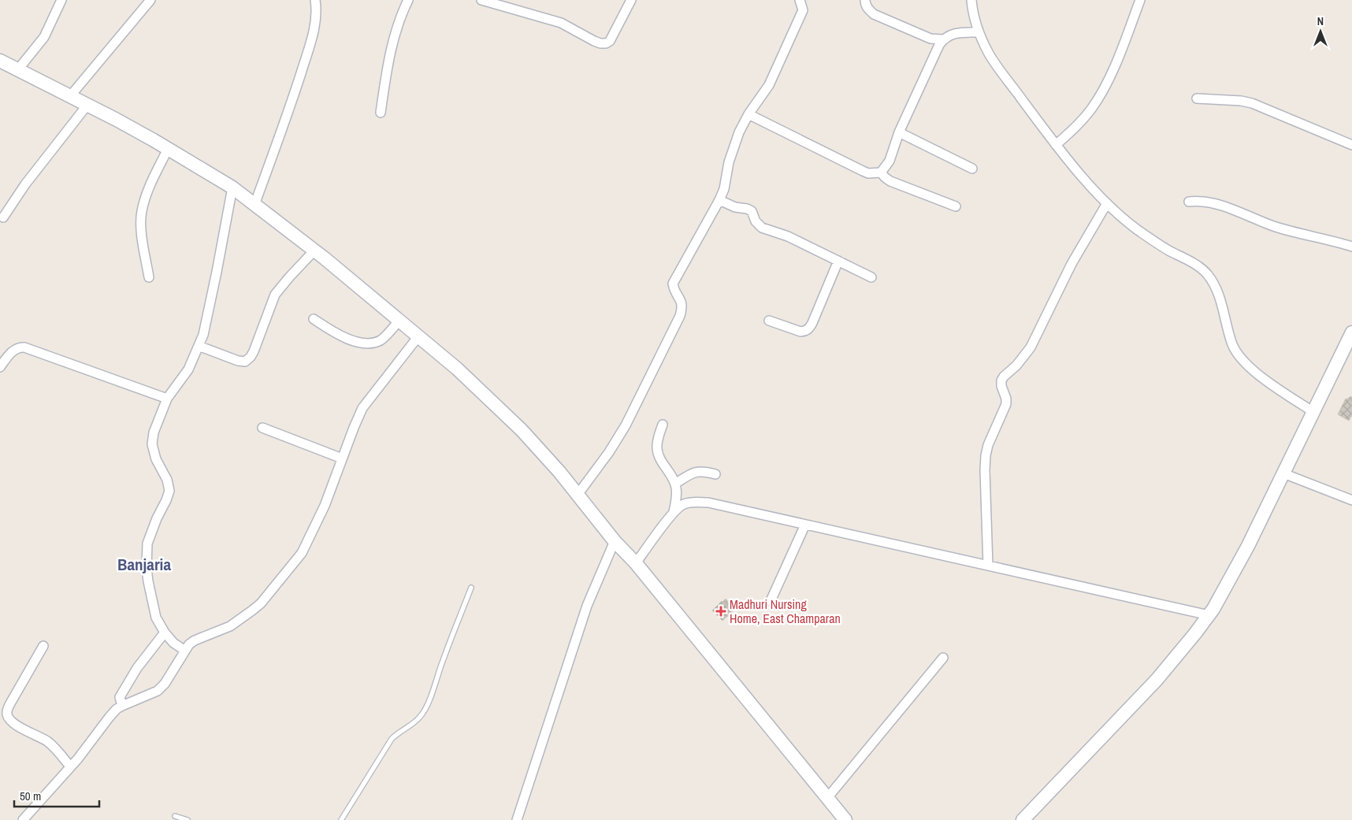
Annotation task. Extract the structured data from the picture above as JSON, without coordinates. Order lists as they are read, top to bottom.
{
  "districts": ["Banjaria"],
  "places": {
    "health": ["Madhuri Nursing Home, East Champaran"]
  },
  "scale_bar": "50 m",
  "north": "top"
}
